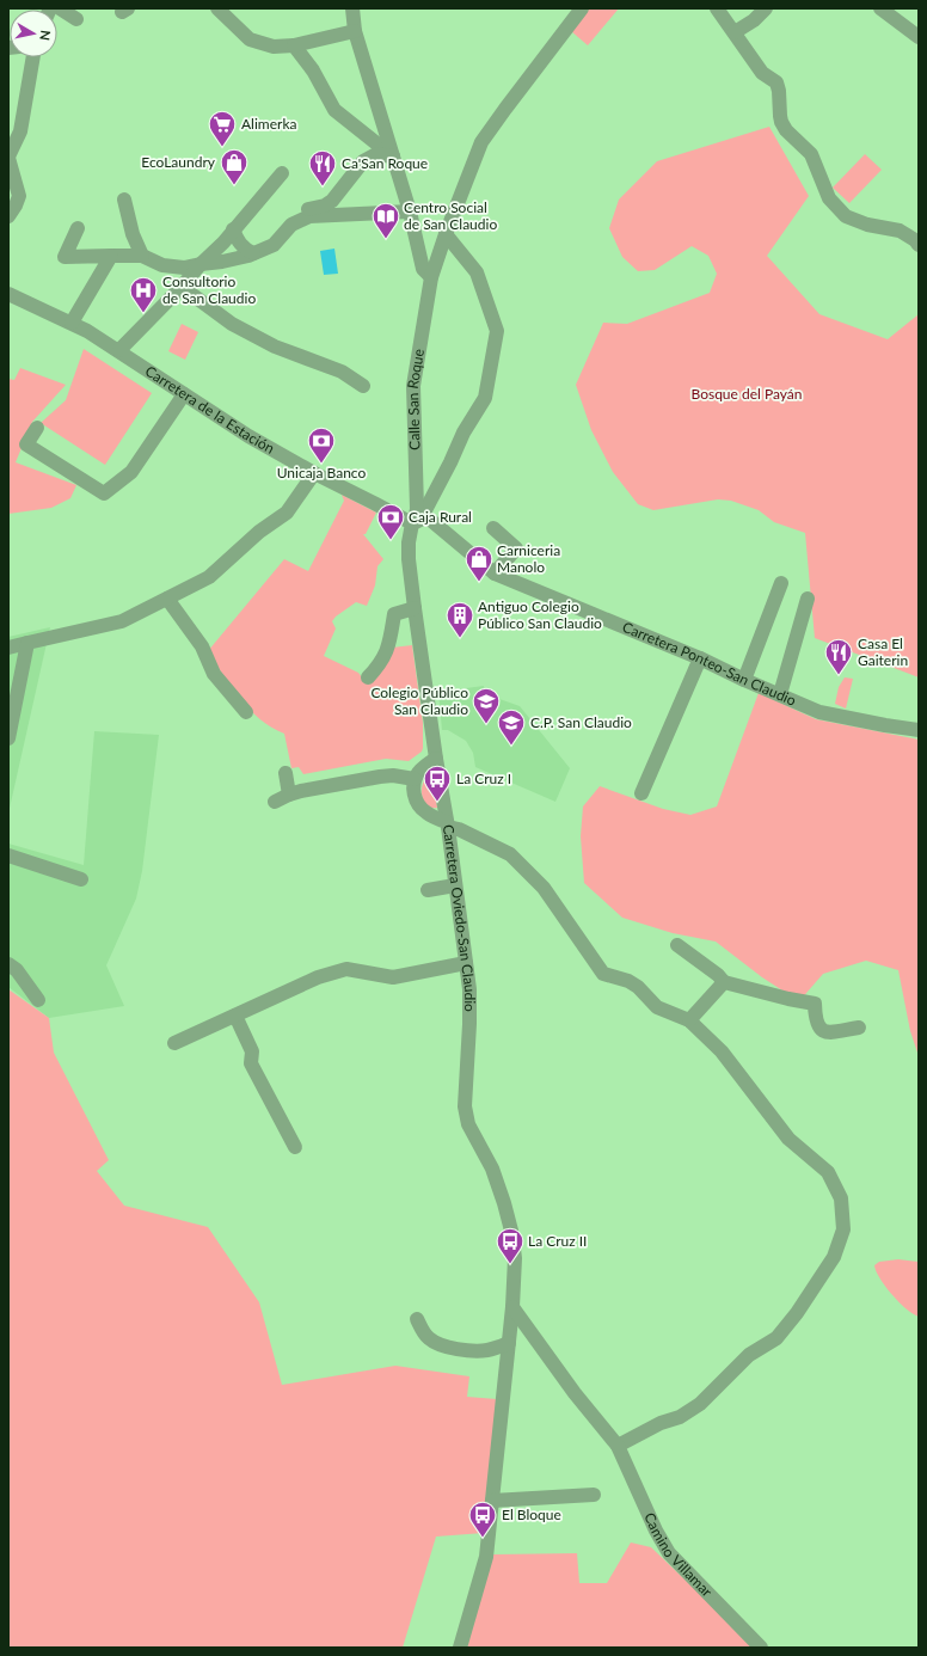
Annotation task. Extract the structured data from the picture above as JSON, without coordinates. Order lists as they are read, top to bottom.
{
  "streets": {
    "street": [
      "Calle San Roque",
      "Carretera de la Estación",
      "Carretera Ponteo-San Claudio",
      "Carretera Oviedo-San Claudio",
      "Camino Villamar"
    ]
  },
  "crossings": [
    ["Calle San Roque", "Carretera de la Estación"],
    ["Calle San Roque", "Carretera Ponteo-San Claudio"],
    ["Calle San Roque", "Carretera Oviedo-San Claudio"],
    ["Carretera de la Estación", "Carretera Ponteo-San Claudio"],
    ["Carretera de la Estación", "Carretera Oviedo-San Claudio"],
    ["Carretera Ponteo-San Claudio", "Carretera Oviedo-San Claudio"],
    ["Carretera Oviedo-San Claudio", "Camino Villamar"]
  ],
  "parks": ["Bosque del Payán"],
  "places": {
    "supermarket": ["Alimerka"],
    "shop": ["EcoLaundry", "Carniceria Manolo"],
    "restaurant": ["Ca'San Roque", "Casa El Gaiterin"],
    "library": ["Centro Social de San Claudio"],
    "hospital": ["Consultorio de San Claudio"],
    "bank": ["Unicaja Banco", "Caja Rural"],
    "building": ["Antiguo Colegio Público San Claudio"],
    "school or university": ["Colegio Público San Claudio", "C.P. San Claudio"],
    "bus stop": ["La Cruz I", "La Cruz II", "El Bloque"]
  },
  "north": "right"
}
